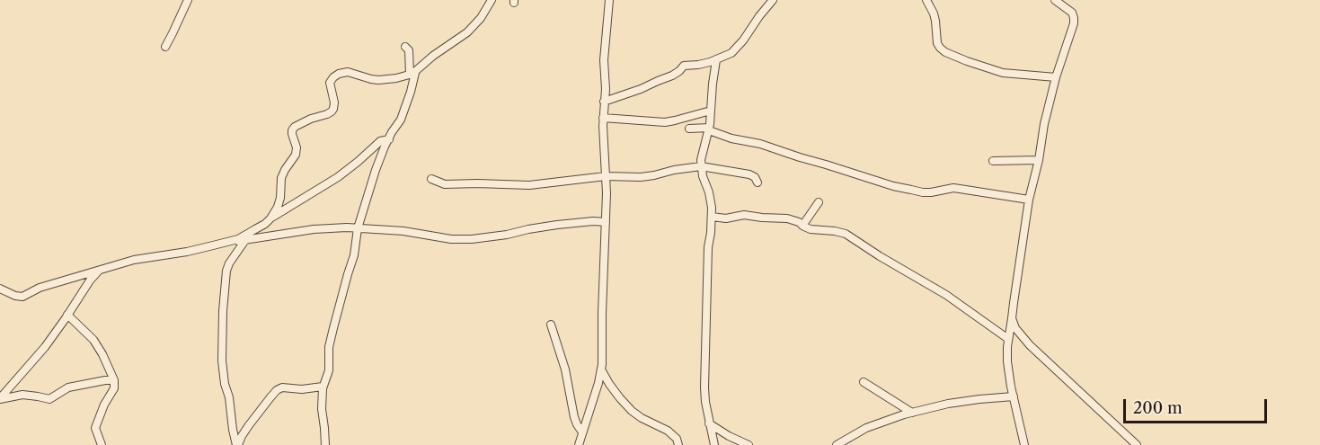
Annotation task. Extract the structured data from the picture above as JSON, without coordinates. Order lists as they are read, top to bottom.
{
  "scale_bar": "200 m"
}
